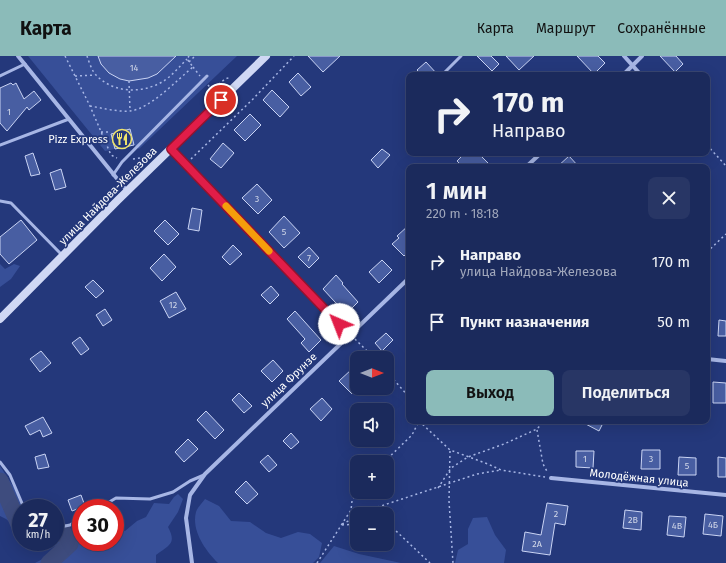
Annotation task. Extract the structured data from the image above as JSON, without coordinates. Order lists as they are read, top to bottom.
{
  "streets": {
    "main road": ["улица Найдова-Железова"],
    "street": ["улица Фрунзе", "Молодёжная улица"]
  },
  "places": {
    "restaurant": ["Pizz Express"]
  },
  "house_numbers": [
    "14",
    "1",
    "3",
    "5",
    "7",
    "12",
    "1",
    "3",
    "5",
    "2",
    "2В",
    "4Б",
    "4В",
    "2А"
  ],
  "north": "right",
  "page": {
    "header": "Карта",
    "nav": ["Карта", "Маршрут", "Сохранённые"],
    "turn": ["170 m", "Направо"],
    "heading": ["1 мин", "220 m · 18:18"],
    "list": [
      {
        "name": "Направо",
        "note": "улица Найдова-Железова",
        "value": "170 m"
      },
      {
        "name": "Пункт назначения",
        "value": "50 m"
      }
    ],
    "map_buttons": ["+", "−"],
    "buttons": ["Выход", "Поделиться"],
    "speed": "27 km/h",
    "limit": "30"
  }
}
